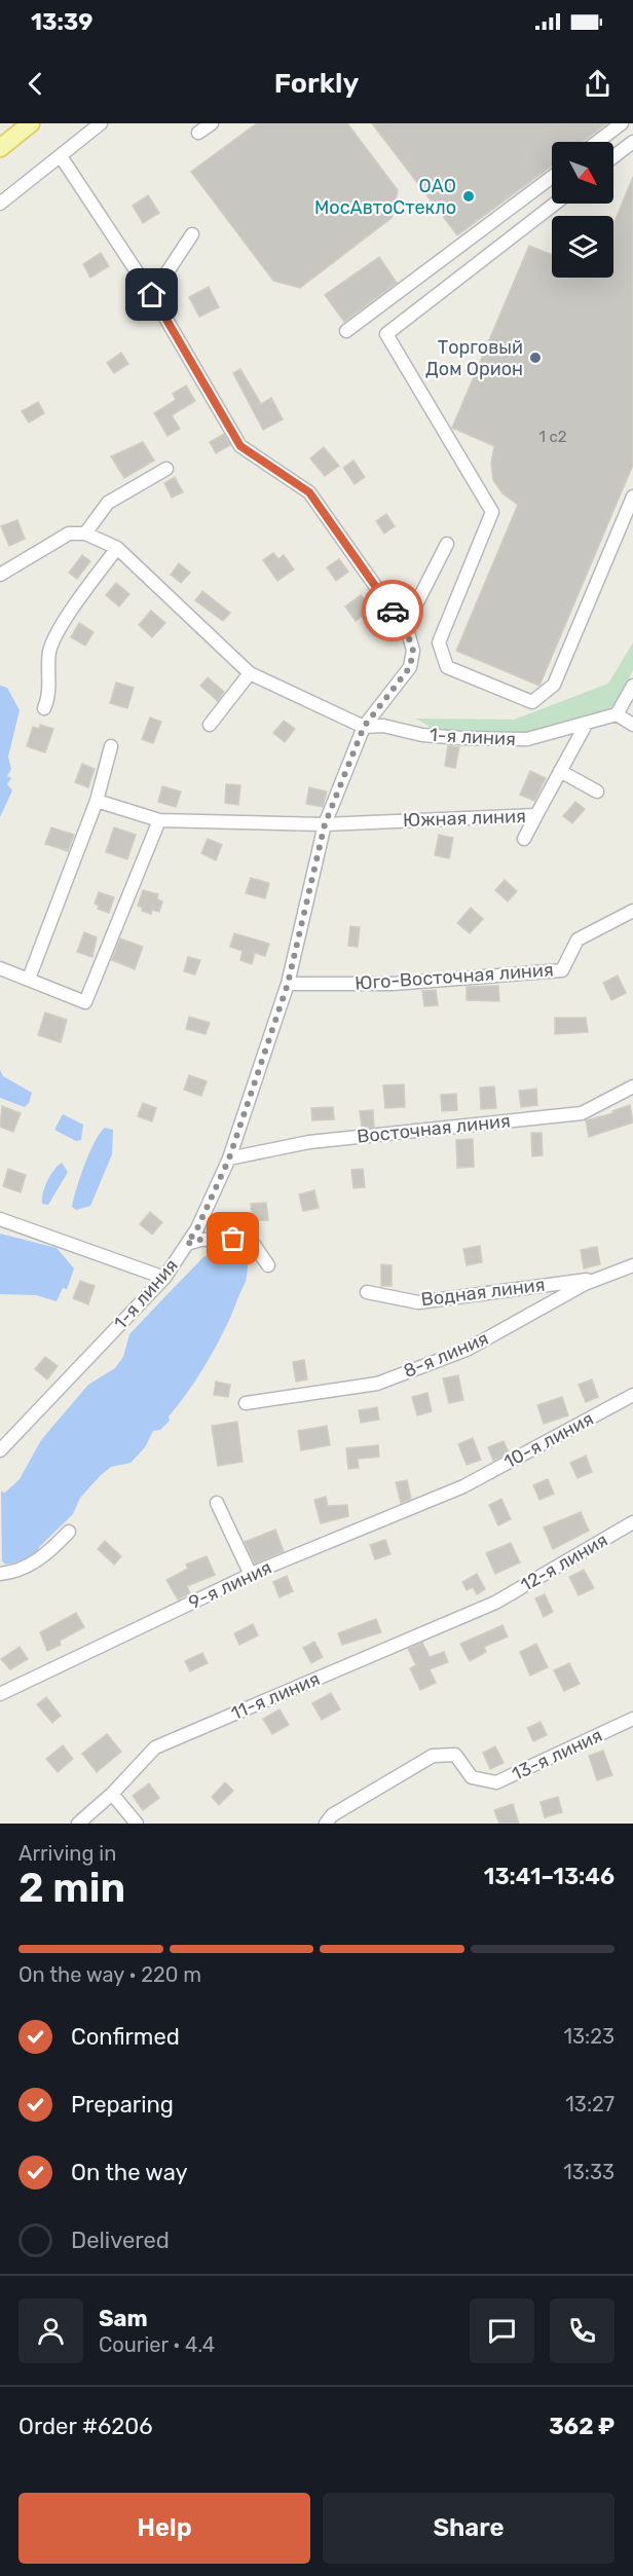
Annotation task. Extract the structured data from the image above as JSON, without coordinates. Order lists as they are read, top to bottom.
{
  "streets": {
    "street": [
      "1-я линия",
      "Южная линия",
      "Юго-Восточная линия",
      "Восточная линия",
      "Водная линия",
      "8-я линия",
      "10-я линия",
      "12-я линия",
      "9-я линия",
      "11-я линия",
      "13-я линия"
    ]
  },
  "crossings": [
    ["1-я линия", "Южная линия"],
    ["1-я линия", "Юго-Восточная линия"],
    ["1-я линия", "Восточная линия"],
    ["Водная линия", "8-я линия"],
    ["10-я линия", "9-я линия"],
    ["12-я линия", "11-я линия"]
  ],
  "places": ["ОАО МосАвтоСтекло", "Торговый Дом Орион"],
  "house_numbers": ["1 с2"],
  "north": "bottom right",
  "page": {
    "status": "13:39",
    "header": "Forkly",
    "heading": ["2 min", "Arriving in", "13:41–13:46"],
    "panel": [
      "Sam",
      "Courier · 4.4",
      "Order #6206",
      "362 ₽"
    ],
    "bar": "On the way · 220 m",
    "list": [
      ["Confirmed", "13:23"],
      ["Preparing", "13:27"],
      ["On the way", "13:33"],
      "Delivered"
    ],
    "buttons": ["Help", "Share"]
  }
}
